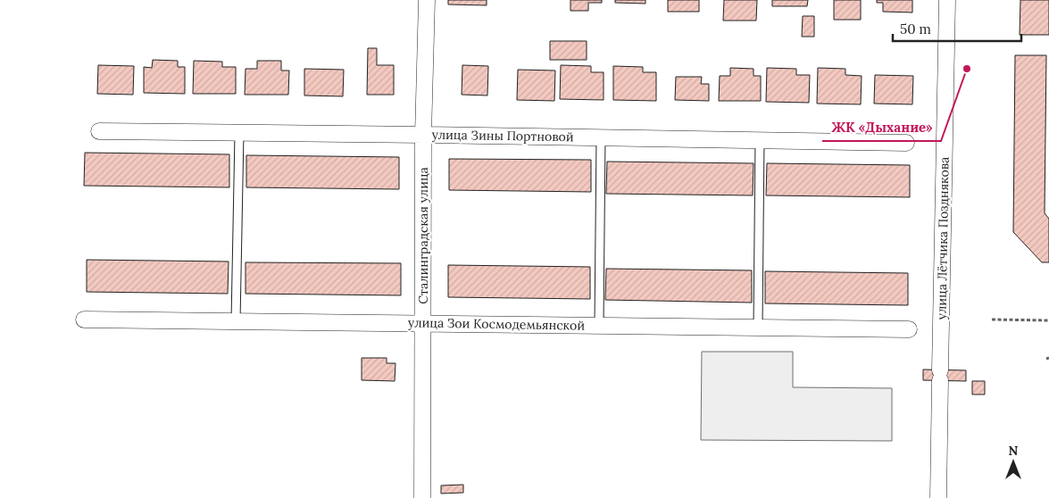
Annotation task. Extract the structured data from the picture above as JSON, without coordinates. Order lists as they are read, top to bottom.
{
  "streets": {
    "street": [
      "улица Зины Портновой",
      "Сталинградская улица",
      "улица Лётчика Позднякова",
      "улица Зои Космодемьянской"
    ]
  },
  "crossings": [
    ["улица Зины Портновой", "Сталинградская улица"],
    ["Сталинградская улица", "улица Зои Космодемьянской"]
  ],
  "places": ["ЖК «Дыхание»"],
  "scale_bar": "50 m",
  "north": "top"
}
